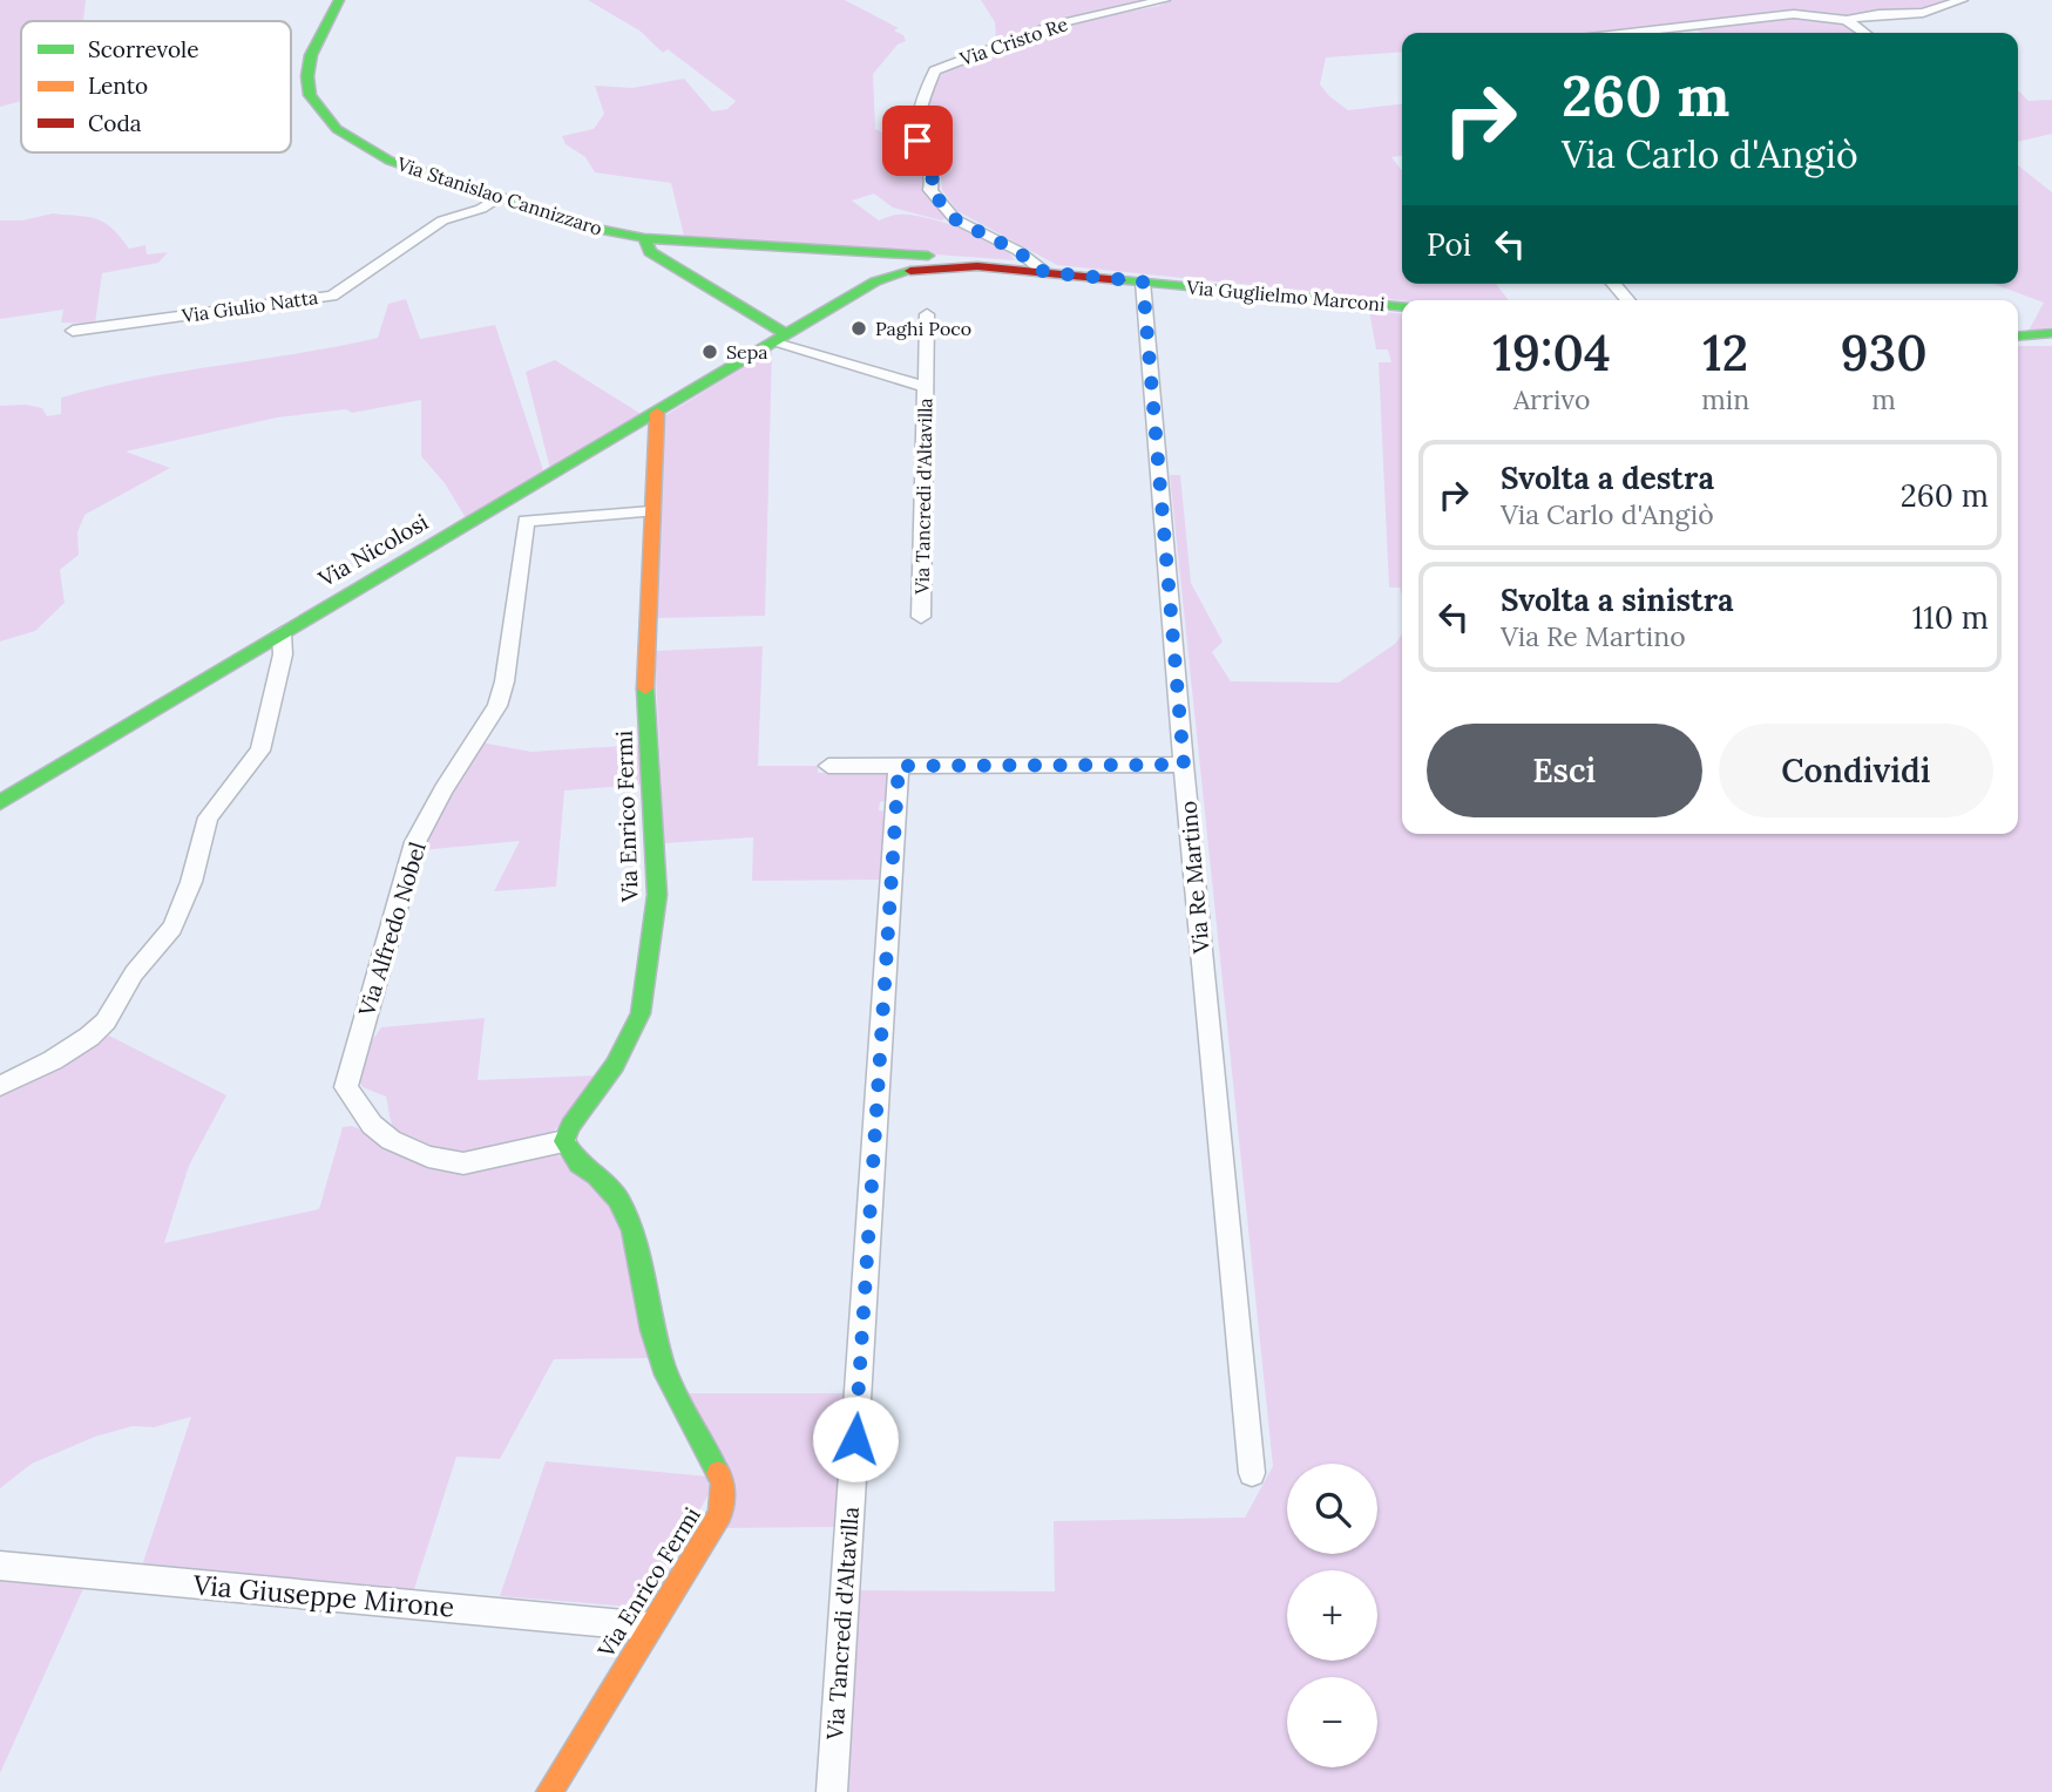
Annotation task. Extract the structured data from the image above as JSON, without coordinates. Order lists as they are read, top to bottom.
{
  "streets": {
    "street": [
      "Via Cristo Re",
      "Via Stanislao Cannizzaro",
      "Via Guglielmo Marconi",
      "Via Giulio Natta",
      "Via Tancredi d'Altavilla",
      "Via Nicolosi",
      "Via Enrico Fermi",
      "Via Re Martino",
      "Via Alfredo Nobel",
      "Via Giuseppe Mirone"
    ]
  },
  "crossings": [
    ["Via Cristo Re", "Via Guglielmo Marconi"],
    ["Via Stanislao Cannizzaro", "Via Giulio Natta"],
    ["Via Guglielmo Marconi", "Via Tancredi d'Altavilla"],
    ["Via Guglielmo Marconi", "Via Nicolosi"],
    ["Via Guglielmo Marconi", "Via Re Martino"],
    ["Via Tancredi d'Altavilla", "Via Nicolosi"],
    ["Via Nicolosi", "Via Enrico Fermi"],
    ["Via Enrico Fermi", "Via Alfredo Nobel"],
    ["Via Enrico Fermi", "Via Giuseppe Mirone"]
  ],
  "places": ["Paghi Poco", "Sepa"],
  "legend": ["Scorrevole", "Lento", "Coda"],
  "page": {
    "turn": ["260 m", "Via Carlo d'Angiò"],
    "then": "Poi",
    "eta": [
      "19:04",
      "Arrivo",
      "12",
      "min",
      "930",
      "m"
    ],
    "list": [
      {
        "name": "Svolta a destra",
        "note": "Via Carlo d'Angiò",
        "value": "260 m"
      },
      {
        "name": "Svolta a sinistra",
        "note": "Via Re Martino",
        "value": "110 m"
      }
    ],
    "buttons": ["Esci", "Condividi"],
    "map_buttons": ["+", "−"]
  }
}
